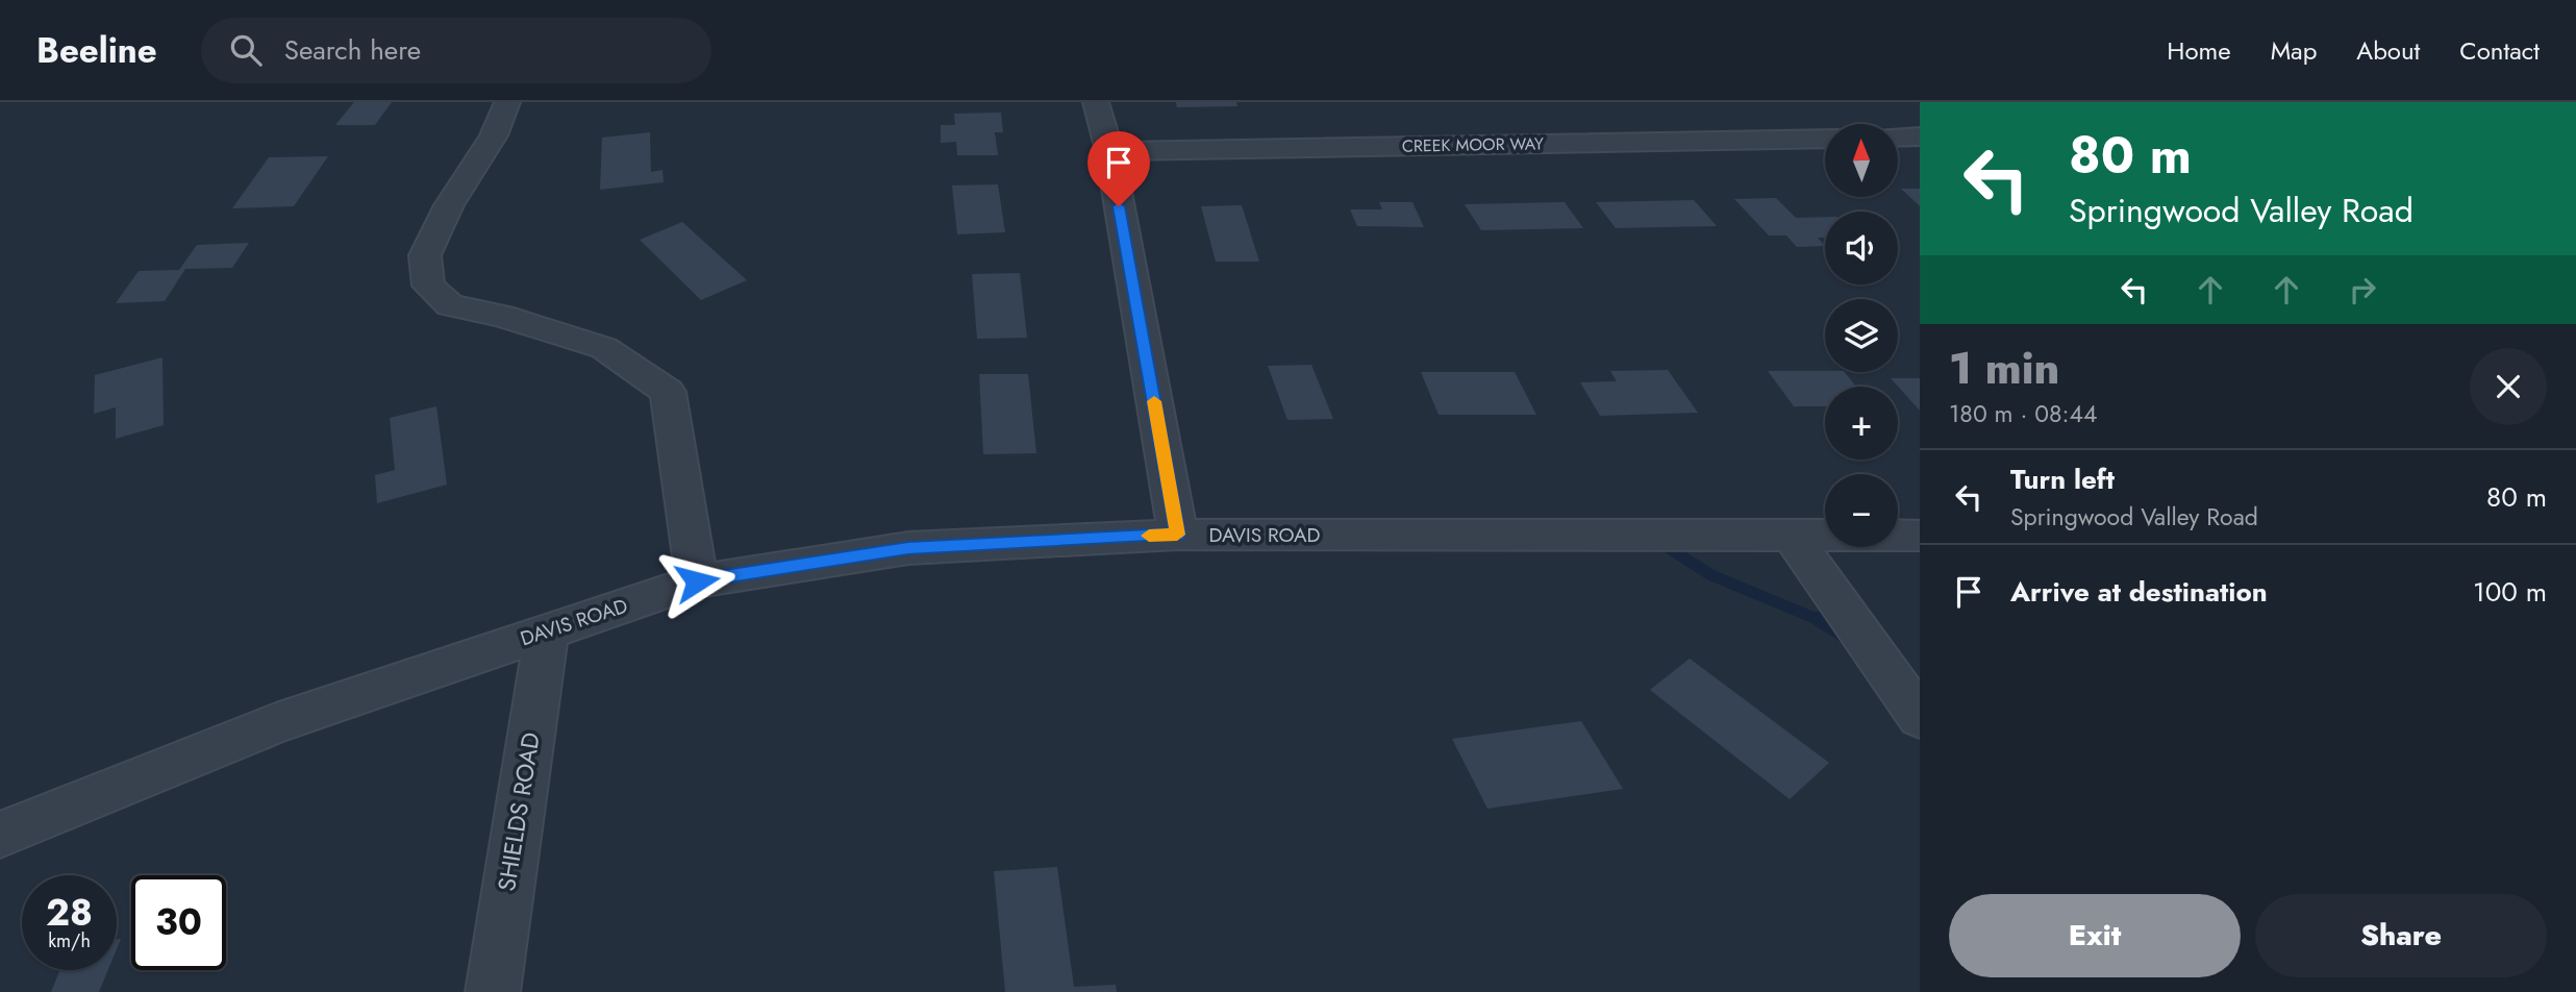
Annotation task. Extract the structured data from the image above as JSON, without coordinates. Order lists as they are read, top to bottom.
{
  "streets": {
    "street": ["CREEK MOOR WAY", "DAVIS ROAD", "SHIELDS ROAD"]
  },
  "crossings": [
    ["DAVIS ROAD", "SHIELDS ROAD"]
  ],
  "north": "top",
  "page": {
    "header": "Beeline",
    "search": "Search here",
    "nav": [
      "Home",
      "Map",
      "About",
      "Contact"
    ],
    "turn": ["80 m", "Springwood Valley Road"],
    "map_buttons": ["+", "−"],
    "heading": ["1 min", "180 m · 08:44"],
    "list": [
      {
        "name": "Turn left",
        "note": "Springwood Valley Road",
        "value": "80 m"
      },
      {
        "name": "Arrive at destination",
        "value": "100 m"
      }
    ],
    "speed": "28 km/h",
    "limit": "30",
    "buttons": ["Exit", "Share"]
  }
}
